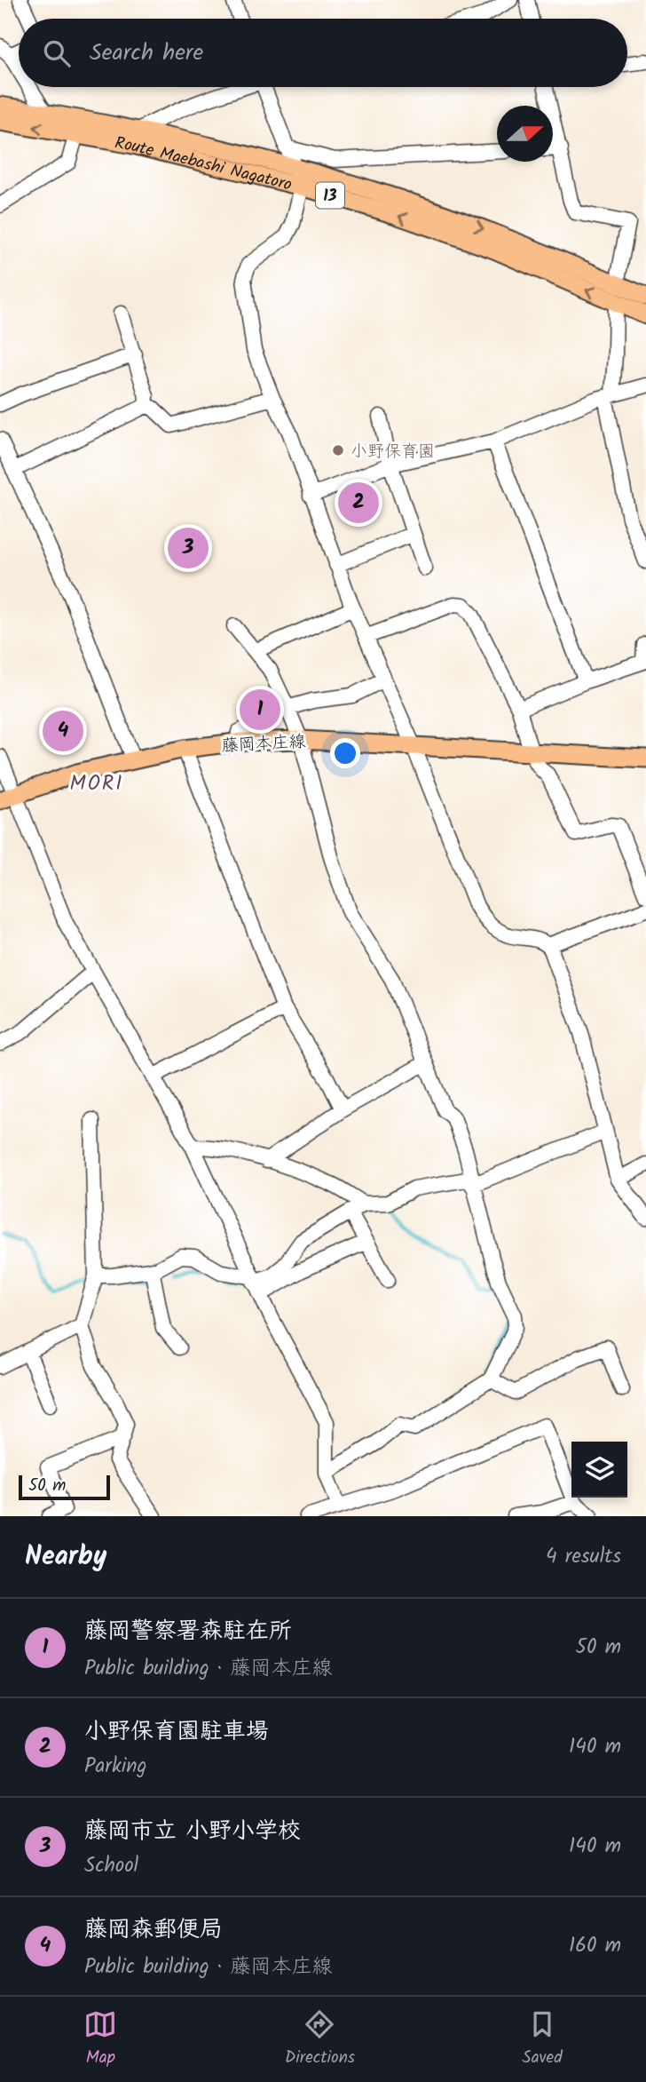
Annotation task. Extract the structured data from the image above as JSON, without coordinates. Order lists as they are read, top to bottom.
{
  "streets": {
    "main road": ["Route Maebashi Nagatoro", "13", "藤岡本庄線"]
  },
  "districts": ["MORI"],
  "places": ["小野保育園"],
  "scale_bar": "50 m",
  "north": "right",
  "page": {
    "search": "Search here",
    "pins": [
      "2",
      "3",
      "1",
      "4"
    ],
    "scale": "50 m",
    "heading": ["Nearby", "4 results"],
    "list": [
      {
        "mark": "1",
        "name": "藤岡警察署森駐在所",
        "note": "Public building · 藤岡本庄線",
        "value": "50 m"
      },
      {
        "mark": "2",
        "name": "小野保育園駐車場",
        "note": "Parking",
        "value": "140 m"
      },
      {
        "mark": "3",
        "name": "藤岡市立 小野小学校",
        "note": "School",
        "value": "140 m"
      },
      {
        "mark": "4",
        "name": "藤岡森郵便局",
        "note": "Public building · 藤岡本庄線",
        "value": "160 m"
      }
    ],
    "nav": ["Map", "Directions", "Saved"]
  }
}
